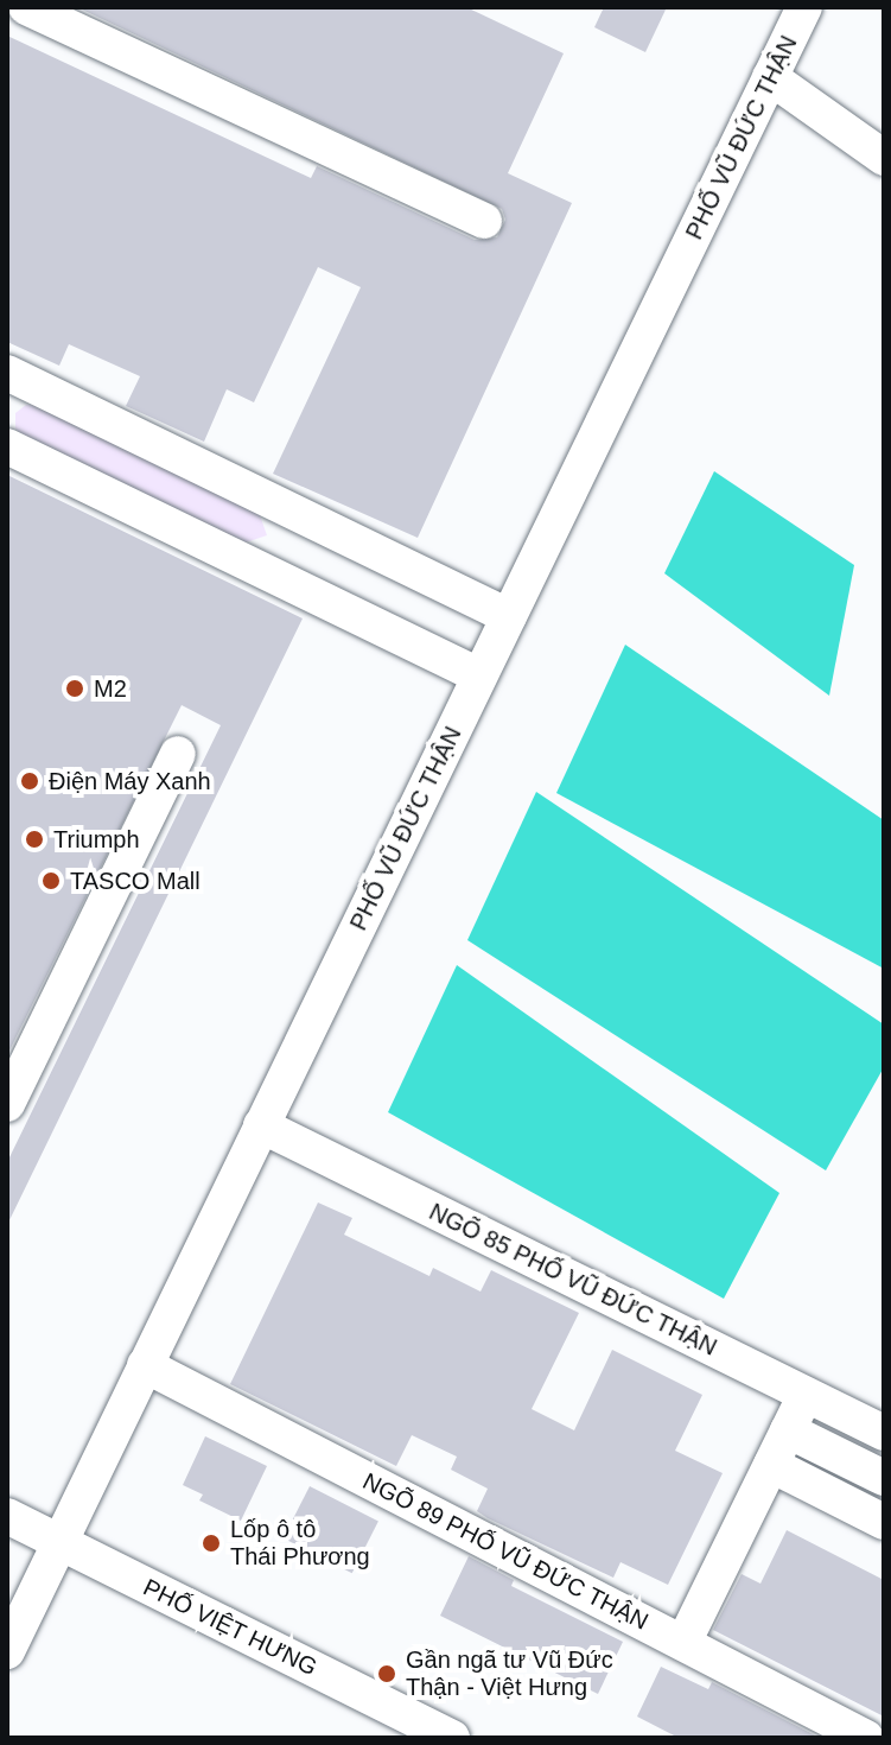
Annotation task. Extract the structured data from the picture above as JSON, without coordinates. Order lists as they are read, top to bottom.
{
  "streets": {
    "street": [
      "PHỐ VŨ ĐỨC THẬN",
      "NGÕ 85 PHỐ VŨ ĐỨC THẬN",
      "NGÕ 89 PHỐ VŨ ĐỨC THẬN",
      "PHỐ VIỆT HƯNG"
    ]
  },
  "crossings": [
    ["PHỐ VŨ ĐỨC THẬN", "NGÕ 85 PHỐ VŨ ĐỨC THẬN"],
    ["PHỐ VŨ ĐỨC THẬN", "NGÕ 89 PHỐ VŨ ĐỨC THẬN"],
    ["PHỐ VŨ ĐỨC THẬN", "PHỐ VIỆT HƯNG"]
  ],
  "places": [
    "M2",
    "Điện Máy Xanh",
    "Triumph",
    "TASCO Mall",
    "Lốp ô tô Thái Phương",
    "Gần ngã tư Vũ Đức Thận - Việt Hưng"
  ]
}
